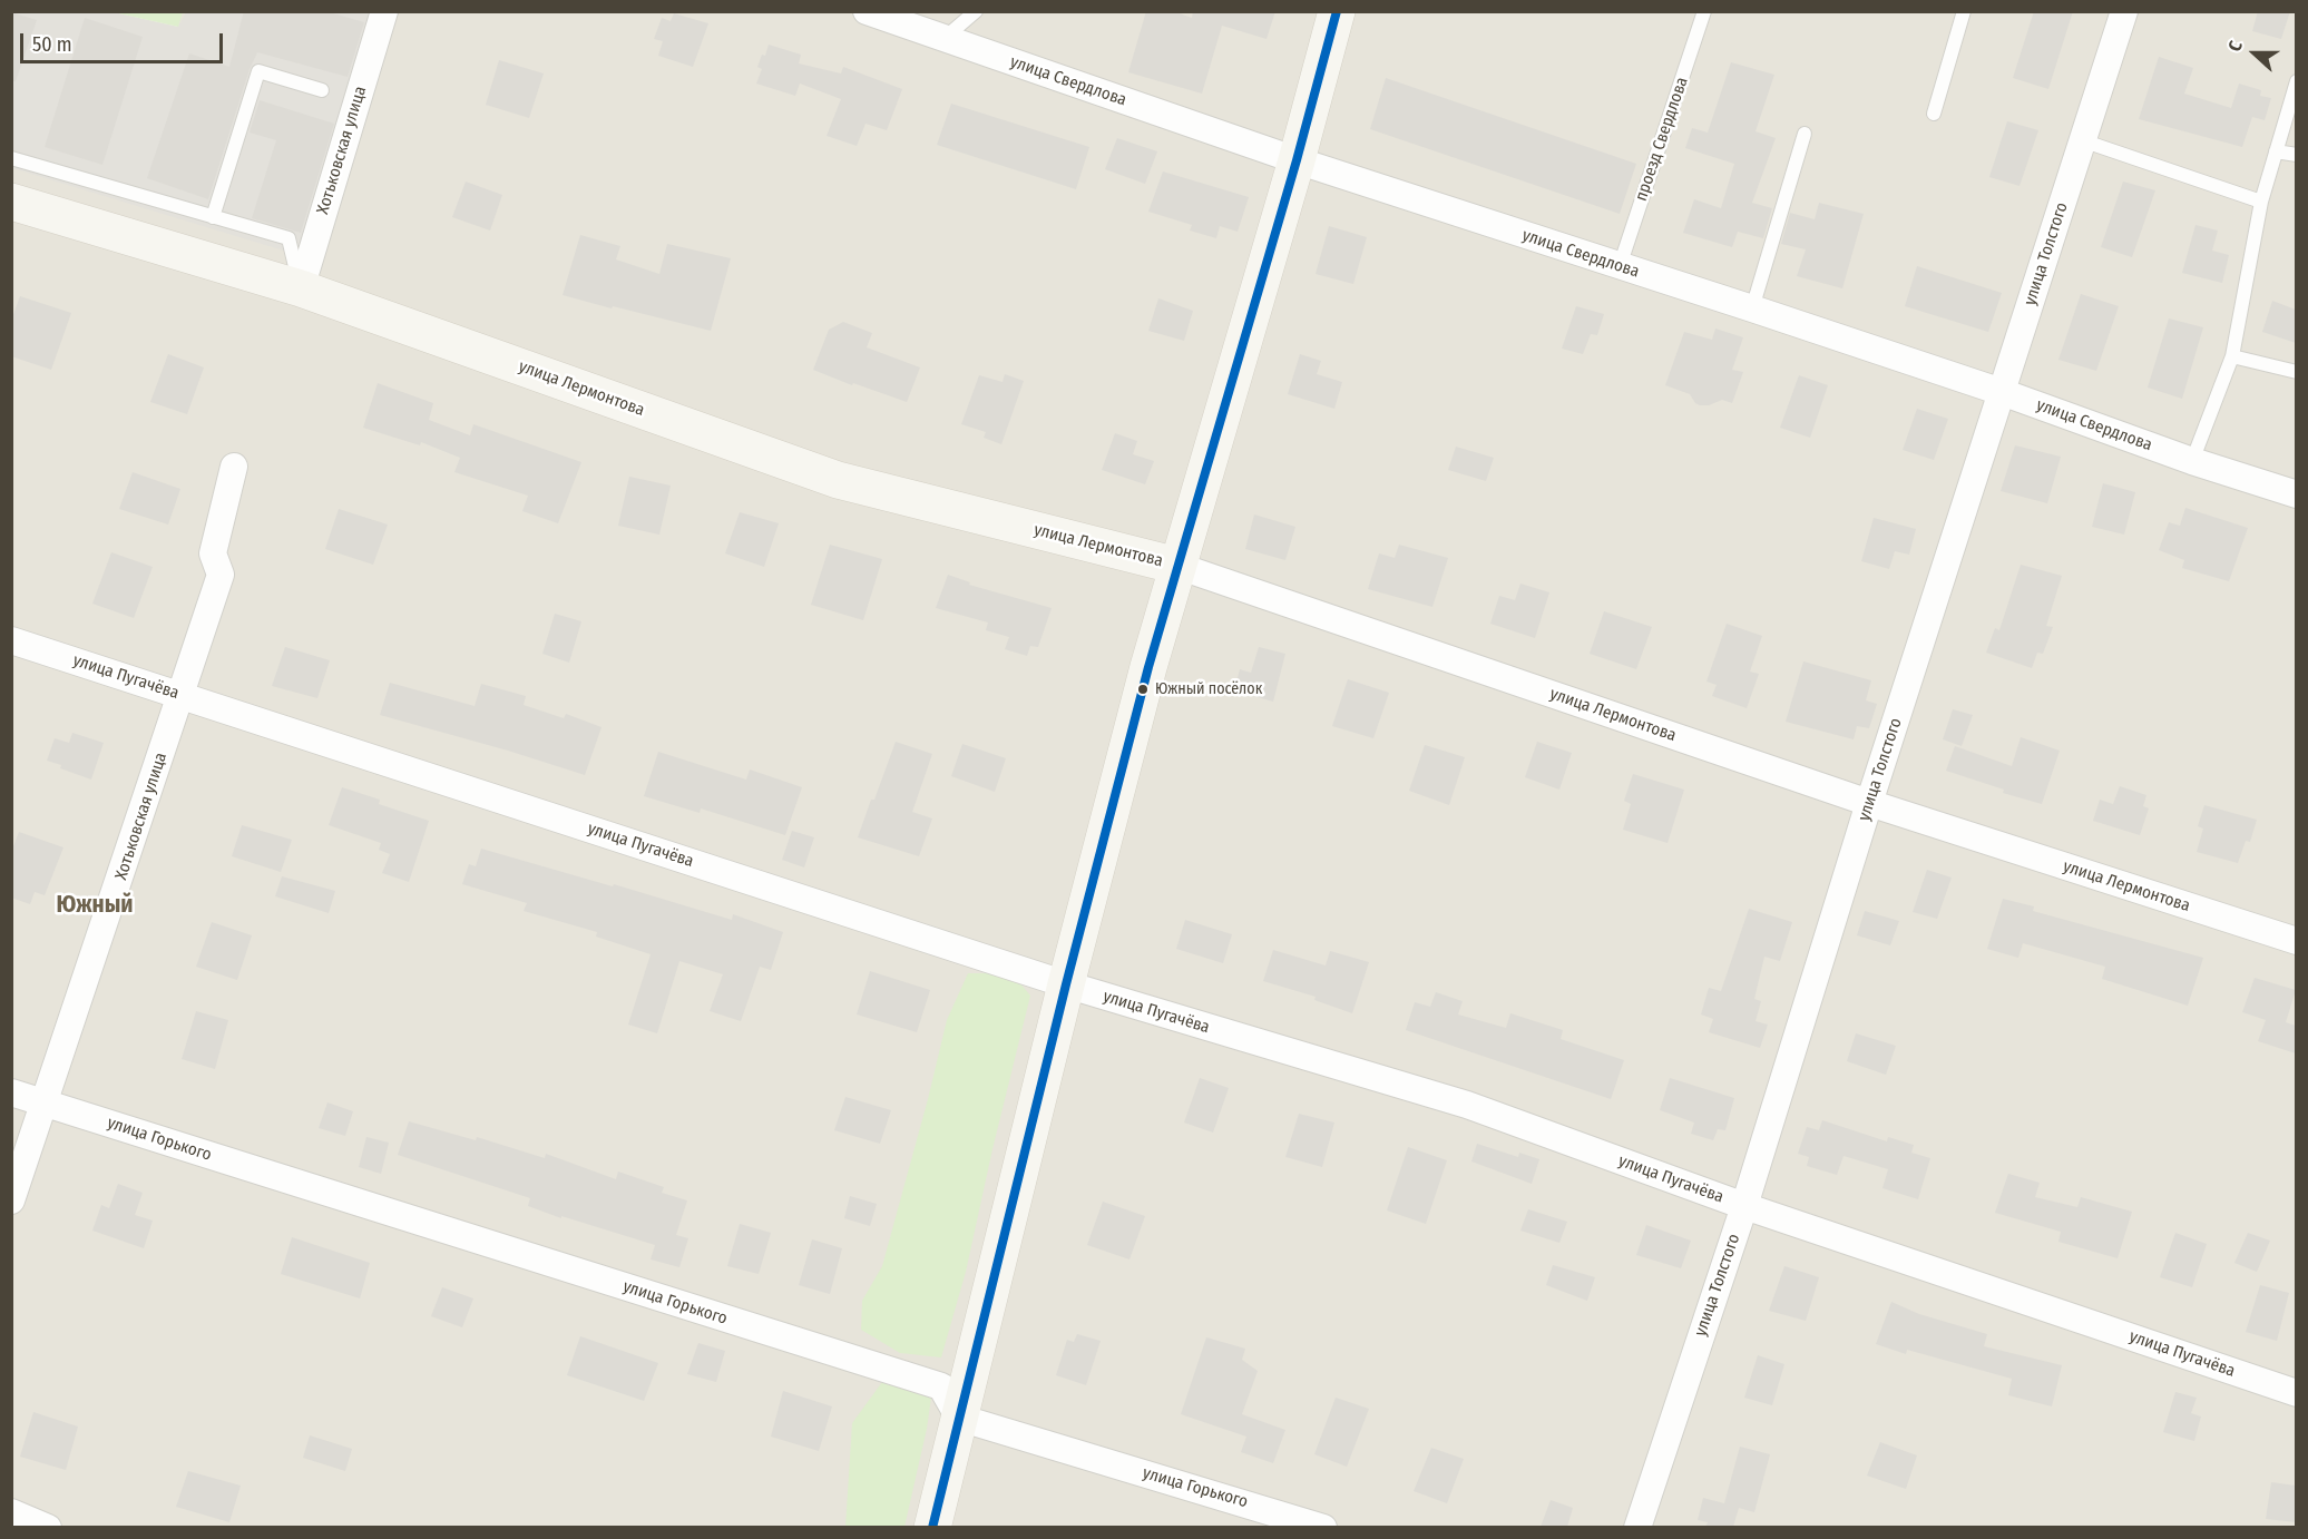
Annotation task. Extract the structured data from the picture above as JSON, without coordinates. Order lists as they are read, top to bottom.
{
  "streets": {
    "main road": ["улица Лермонтова"],
    "street": [
      "улица Свердлова",
      "Хотьковская улица",
      "улица Толстого",
      "улица Пугачёва",
      "улица Горького"
    ],
    "lane": ["проезд Свердлова"]
  },
  "crossings": [
    ["улица Свердлова", "проезд Свердлова"],
    ["улица Свердлова", "улица Толстого"],
    ["Хотьковская улица", "улица Лермонтова"],
    ["Хотьковская улица", "улица Пугачёва"],
    ["Хотьковская улица", "улица Горького"],
    ["улица Толстого", "улица Лермонтова"],
    ["улица Толстого", "улица Пугачёва"]
  ],
  "districts": ["Южный"],
  "places": ["Южный посёлок"],
  "scale_bar": "50 m",
  "north": "left"
}
